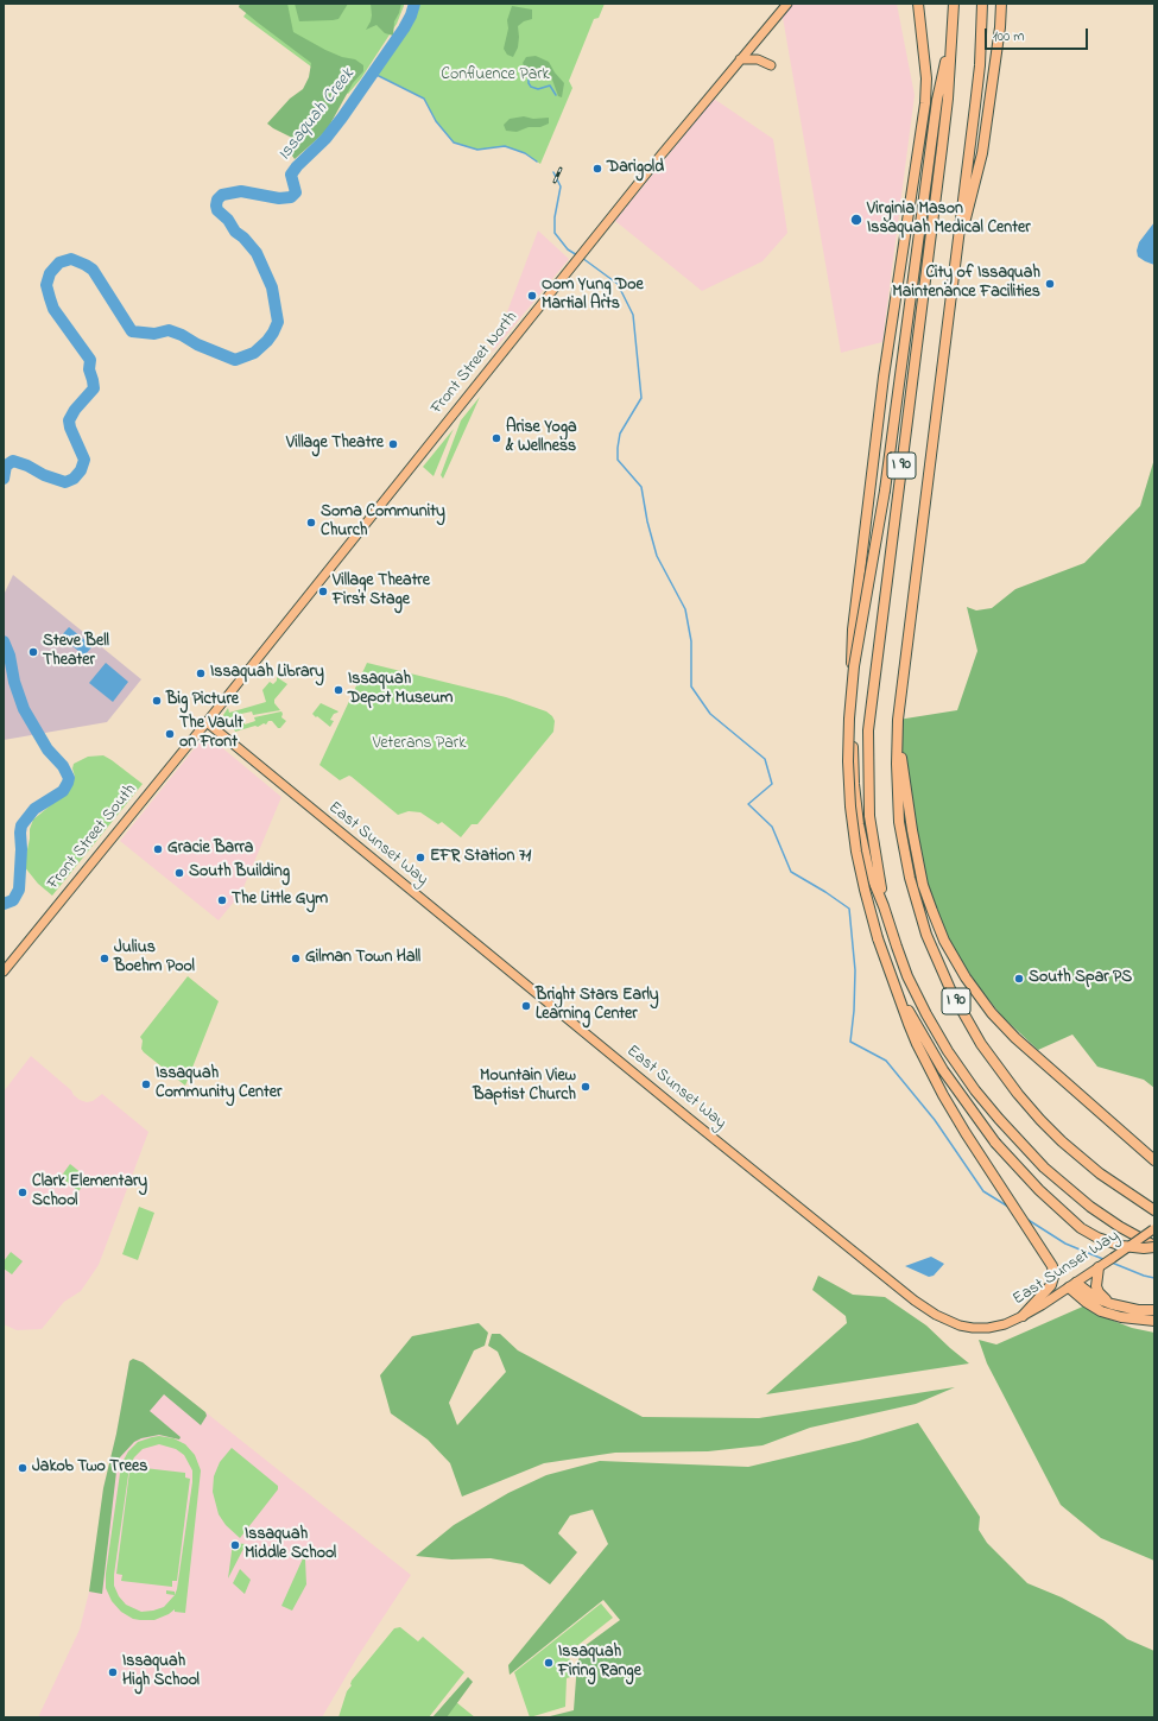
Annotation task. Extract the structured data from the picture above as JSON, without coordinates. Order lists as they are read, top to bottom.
{
  "streets": {
    "highway": ["I 90"],
    "main road": ["Front Street North", "Front Street South", "East Sunset Way"]
  },
  "crossings": [
    ["Front Street North", "Front Street South"],
    ["Front Street North", "East Sunset Way"],
    ["Front Street South", "East Sunset Way"]
  ],
  "water": ["Issaquah Creek"],
  "parks": ["Confluence Park", "Veterans Park"],
  "places": [
    "Darigold",
    "Virginia Mason Issaquah Medical Center",
    "City of Issaquah Maintenance Facilities",
    "Oom Yung Doe Martial Arts",
    "Arise Yoga & Wellness",
    "Village Theatre",
    "Soma Community Church",
    "Village Theatre First Stage",
    "Steve Bell Theater",
    "Issaquah Library",
    "Issaquah Depot Museum",
    "Big Picture",
    "The Vault on Front",
    "Gracie Barra",
    "EFR Station 71",
    "South Building",
    "The Little Gym",
    "Julius Boehm Pool",
    "Gilman Town Hall",
    "South Spar PS",
    "Bright Stars Early Learning Center",
    "Issaquah Community Center",
    "Mountain View Baptist Church",
    "Clark Elementary School",
    "Jakob Two Trees",
    "Issaquah Middle School",
    "Issaquah Firing Range",
    "Issaquah High School"
  ],
  "scale_bar": "100 m"
}
